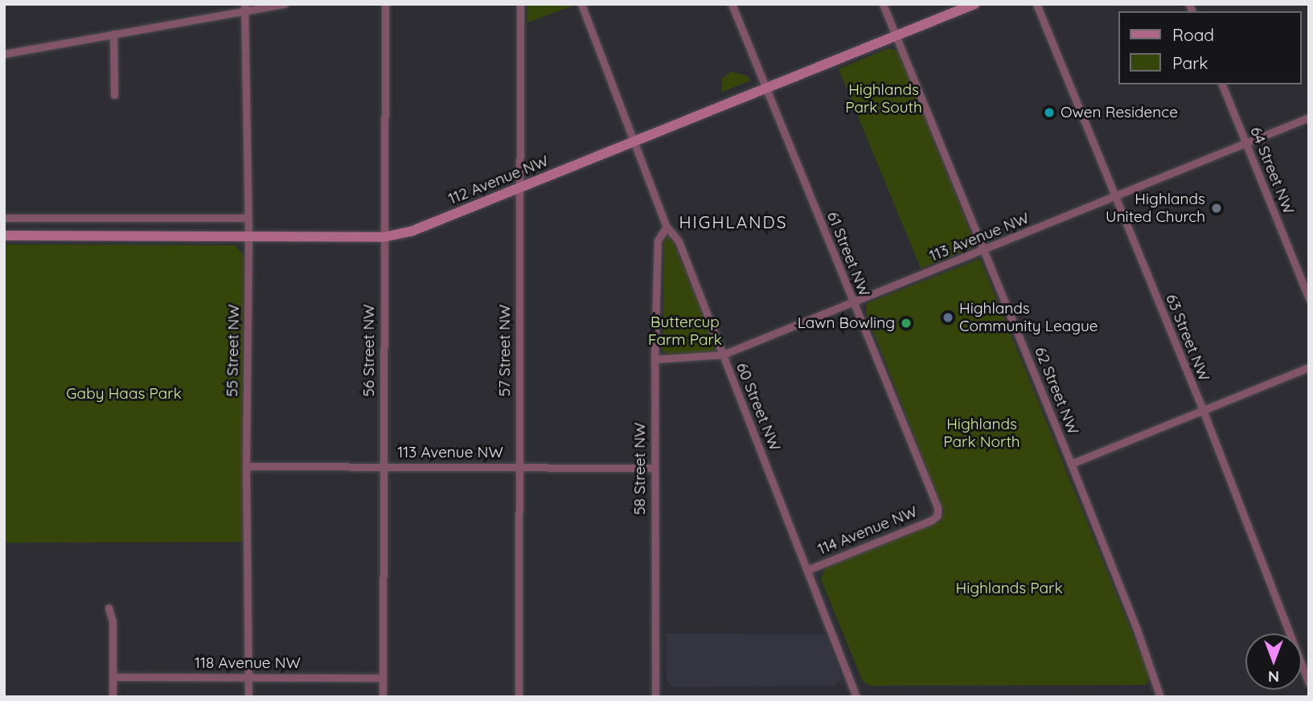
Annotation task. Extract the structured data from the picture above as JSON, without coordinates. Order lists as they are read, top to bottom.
{
  "streets": {
    "main road": ["112 Avenue NW"],
    "street": [
      "64 Street NW",
      "113 Avenue NW",
      "61 Street NW",
      "63 Street NW",
      "55 Street NW",
      "56 Street NW",
      "57 Street NW",
      "62 Street NW",
      "60 Street NW",
      "58 Street NW",
      "114 Avenue NW",
      "118 Avenue NW"
    ]
  },
  "crossings": [
    ["64 Street NW", "113 Avenue NW"],
    ["112 Avenue NW", "61 Street NW"],
    ["112 Avenue NW", "55 Street NW"],
    ["112 Avenue NW", "56 Street NW"],
    ["112 Avenue NW", "57 Street NW"],
    ["112 Avenue NW", "62 Street NW"],
    ["112 Avenue NW", "60 Street NW"],
    ["113 Avenue NW", "61 Street NW"],
    ["113 Avenue NW", "63 Street NW"],
    ["113 Avenue NW", "55 Street NW"],
    ["113 Avenue NW", "56 Street NW"],
    ["113 Avenue NW", "57 Street NW"],
    ["113 Avenue NW", "62 Street NW"],
    ["113 Avenue NW", "60 Street NW"],
    ["113 Avenue NW", "58 Street NW"],
    ["61 Street NW", "114 Avenue NW"],
    ["55 Street NW", "118 Avenue NW"],
    ["56 Street NW", "118 Avenue NW"],
    ["60 Street NW", "58 Street NW"],
    ["60 Street NW", "114 Avenue NW"]
  ],
  "districts": ["HIGHLANDS"],
  "parks": [
    "Highlands Park South",
    "Buttercup Farm Park",
    "Gaby Haas Park",
    "Highlands Park North",
    "Highlands Park"
  ],
  "places": [
    "Owen Residence",
    "Highlands United Church",
    "Highlands Community League",
    "Lawn Bowling"
  ],
  "legend": ["Road", "Park"],
  "north": "bottom"
}
